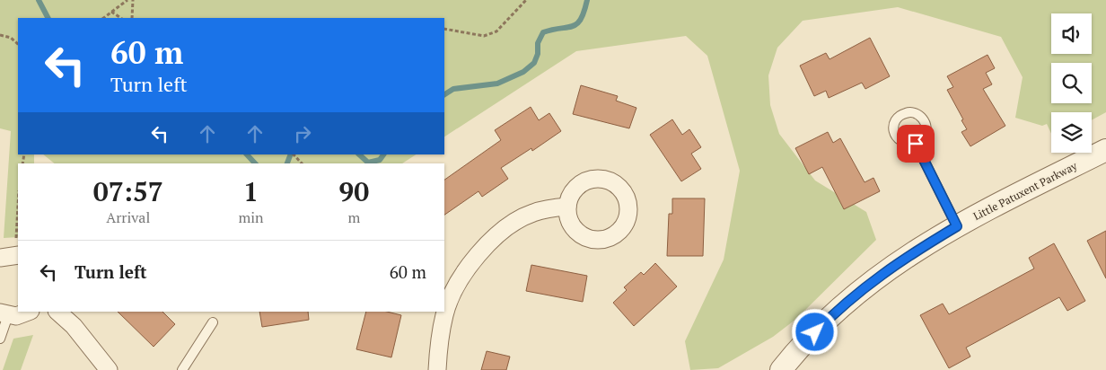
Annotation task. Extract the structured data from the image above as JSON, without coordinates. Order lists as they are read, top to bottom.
{
  "streets": {
    "street": ["Little Patuxent Parkway"]
  },
  "page": {
    "turn": ["60 m", "Turn left"],
    "eta": [
      "07:57",
      "Arrival",
      "1",
      "min",
      "90",
      "m"
    ],
    "list": [
      {
        "name": "Turn left",
        "value": "60 m"
      }
    ]
  }
}
